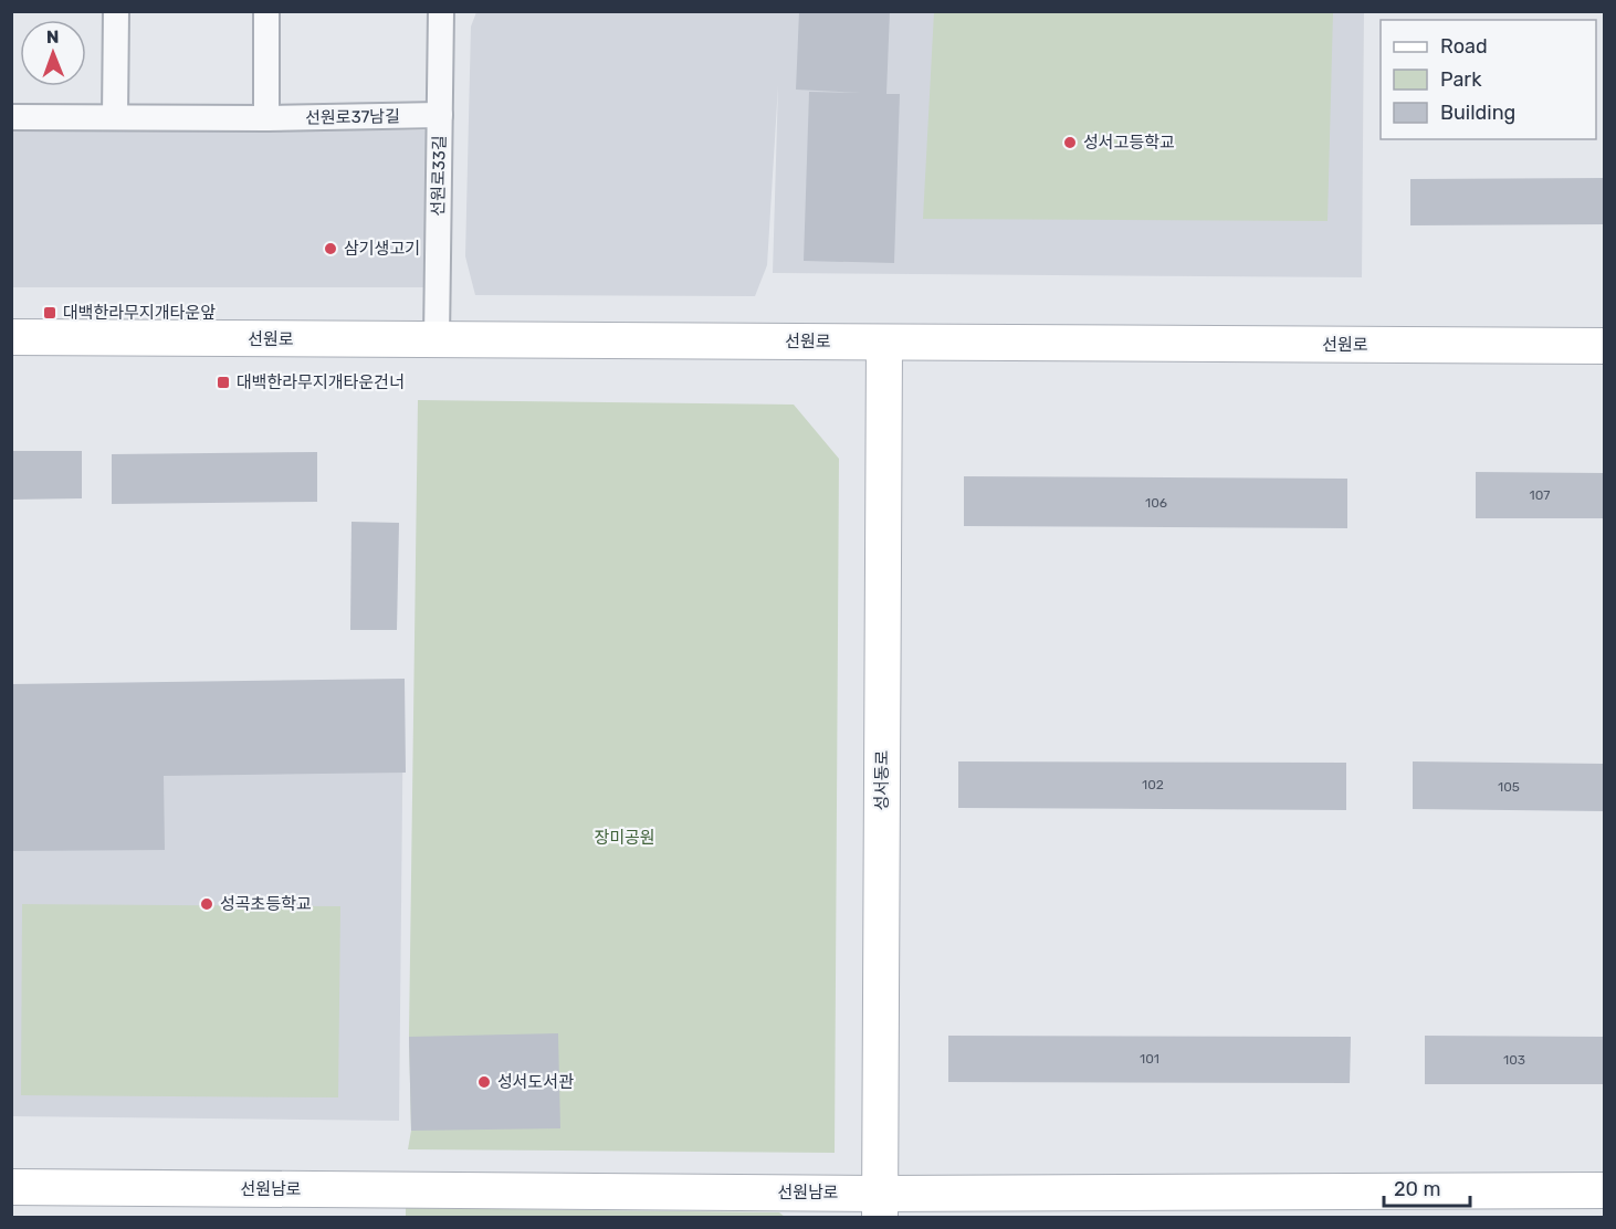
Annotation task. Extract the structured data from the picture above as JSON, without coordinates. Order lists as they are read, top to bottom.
{
  "streets": {
    "main road": ["선원로", "성서동로", "선원남로"],
    "street": ["선원로37남길", "선원로33길"]
  },
  "crossings": [
    ["선원로37남길", "선원로33길"],
    ["선원로33길", "선원로"],
    ["선원로", "성서동로"],
    ["성서동로", "선원남로"]
  ],
  "parks": ["장미공원"],
  "places": {
    "other": [
      "성서고등학교",
      "삼기생고기",
      "성곡초등학교",
      "성서도서관"
    ],
    "transit": ["대백한라무지개타운앞", "대백한라무지개타운건너"]
  },
  "house_numbers": [
    "107",
    "106",
    "102",
    "105",
    "101",
    "103"
  ],
  "legend": ["Road", "Park", "Building"],
  "scale_bar": "20 m",
  "north": "top"
}
